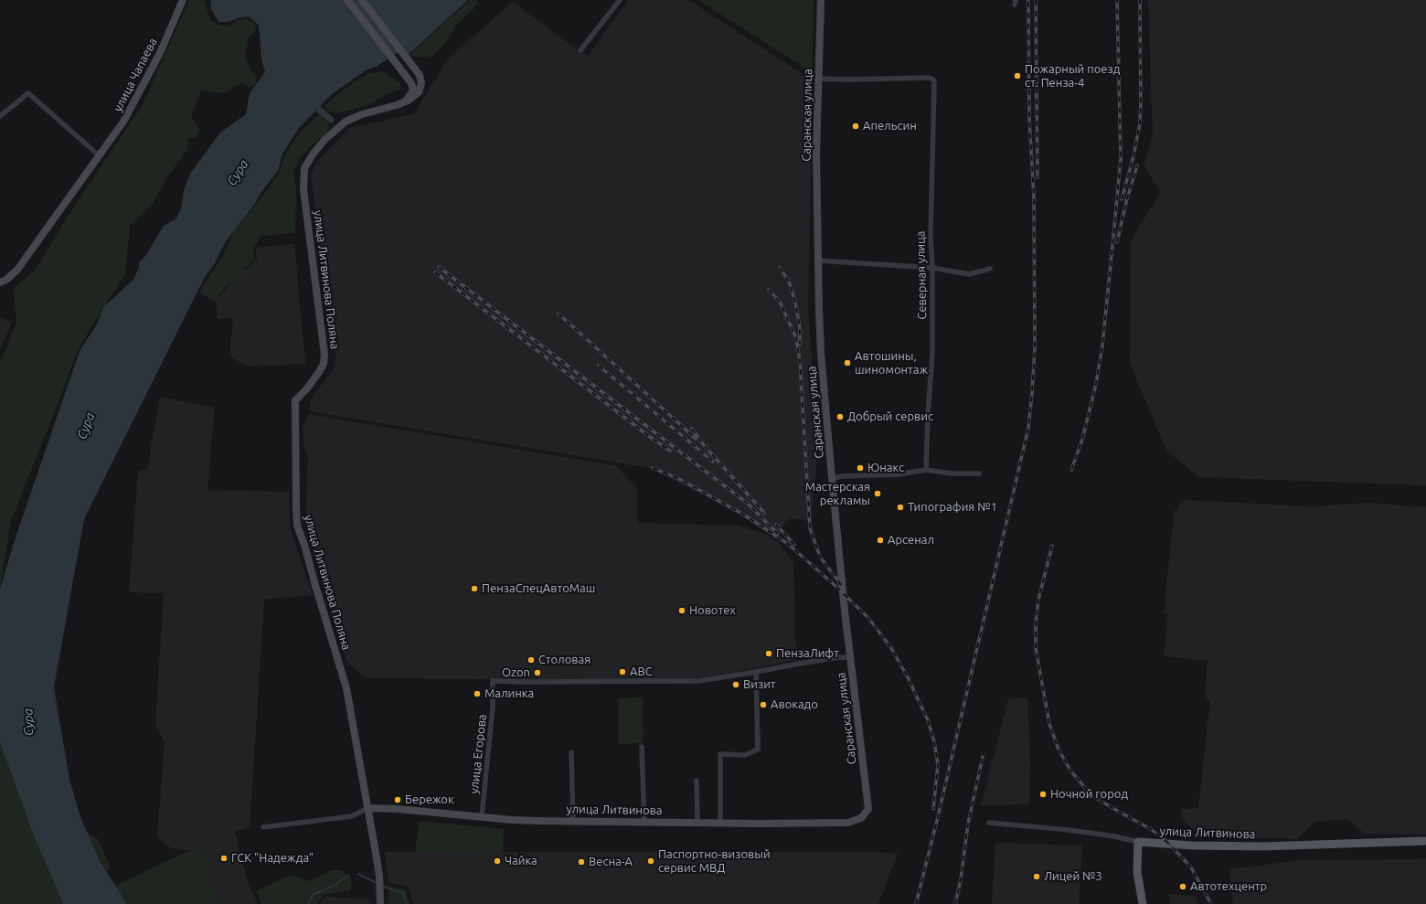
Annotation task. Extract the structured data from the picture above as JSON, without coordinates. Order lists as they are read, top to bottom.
{
  "streets": {
    "main road": [
      "улица Чапаева",
      "Саранская улица",
      "улица Литвинова Поляна",
      "улица Литвинова"
    ],
    "street": ["Северная улица", "улица Егорова"]
  },
  "crossings": [
    ["Саранская улица", "Северная улица"],
    ["Саранская улица", "улица Егорова"],
    ["Саранская улица", "улица Литвинова"],
    ["улица Литвинова Поляна", "улица Литвинова"],
    ["улица Егорова", "улица Литвинова"]
  ],
  "water": ["Сура"],
  "places": [
    "Пожарный поезд ст. Пенза-4",
    "Апельсин",
    "Автошины, шиномонтаж",
    "Добрый сервис",
    "Юнакс",
    "Мастерская рекламы",
    "Типография №1",
    "Арсенал",
    "ПензаСпецАвтоМаш",
    "Новотех",
    "ПензаЛифт",
    "Столовая",
    "ABC",
    "Ozon",
    "Визит",
    "Малинка",
    "Авокадо",
    "Ночной город",
    "Бережок",
    "ГСК \"Надежда\"",
    "Чайка",
    "Паспортно-визовый сервис МВД",
    "Весна-А",
    "Лицей №3",
    "Автотехцентр"
  ]
}
